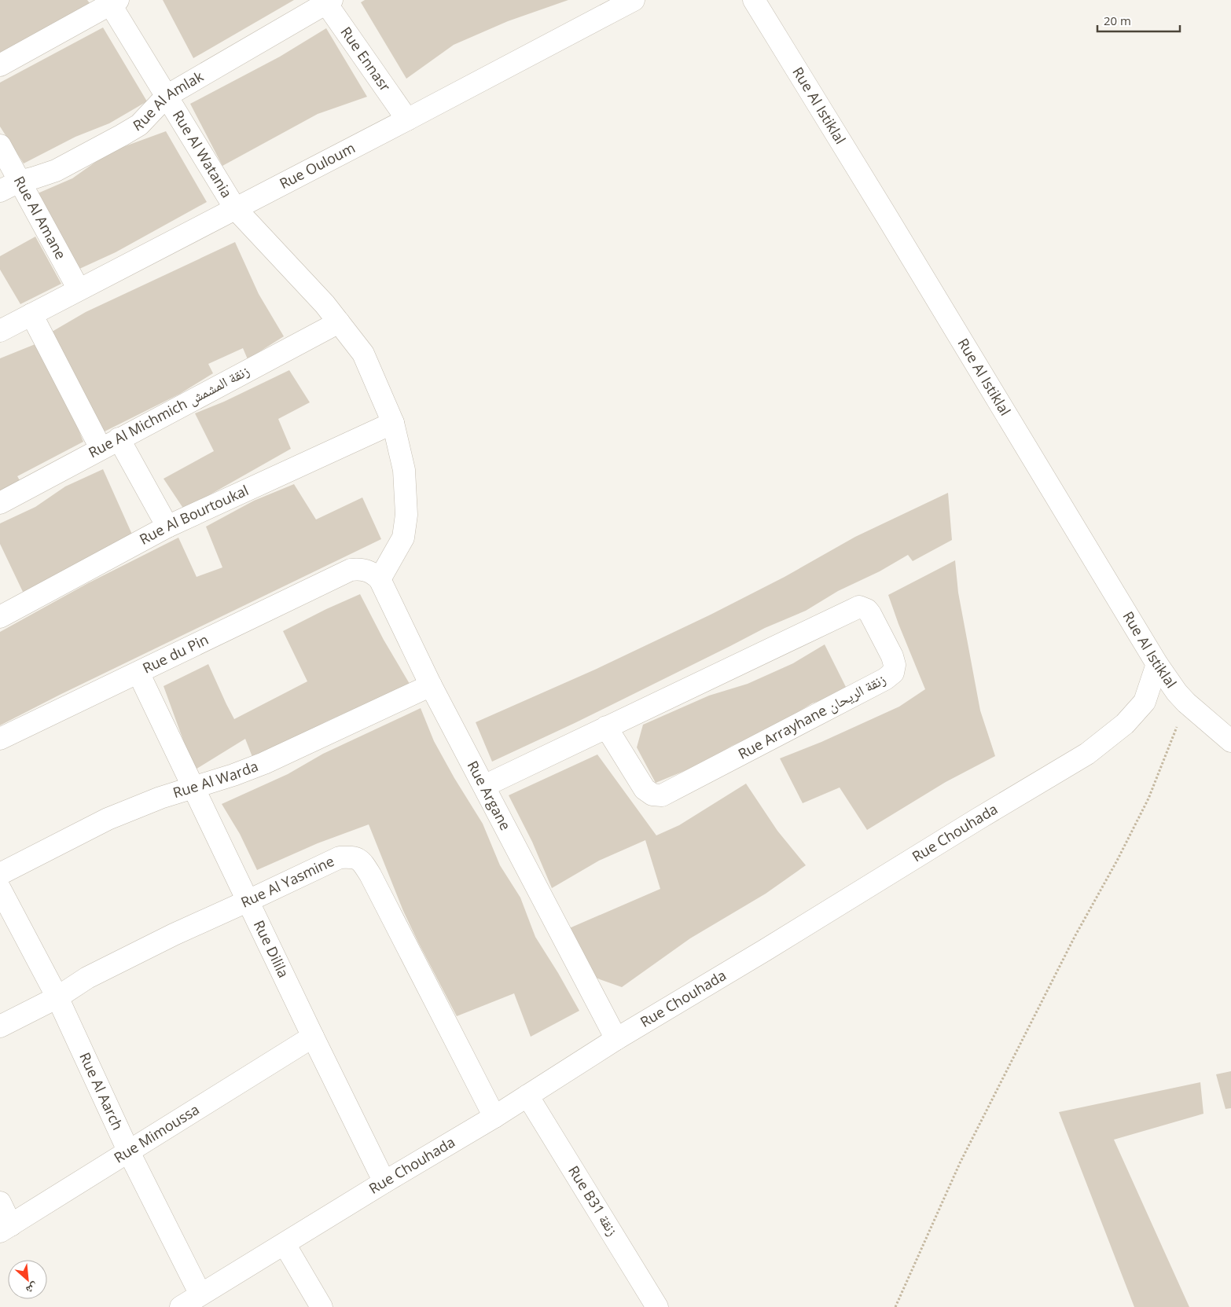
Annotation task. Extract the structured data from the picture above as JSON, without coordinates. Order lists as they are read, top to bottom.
{
  "streets": {
    "street": [
      "Rue Ennasr",
      "Rue Al Amlak",
      "Rue Al Istiklal",
      "Rue Al Watania",
      "Rue Ouloum",
      "Rue Al Amane",
      "Rue Al Michmich زنقة المشمش",
      "Rue Al Bourtoukal",
      "Rue du Pin",
      "Rue Arrayhane زنقة الريحان",
      "Rue Al Warda",
      "Rue Argane",
      "Rue Chouhada",
      "Rue Al Yasmine",
      "Rue Dilila",
      "Rue Al Aarch",
      "Rue Mimoussa",
      "Rue B31 زنقة"
    ]
  },
  "crossings": [
    ["Rue Ennasr", "Rue Al Amlak"],
    ["Rue Ennasr", "Rue Ouloum"],
    ["Rue Al Amlak", "Rue Al Watania"],
    ["Rue Al Amlak", "Rue Al Amane"],
    ["Rue Al Istiklal", "Rue Chouhada"],
    ["Rue Al Watania", "Rue Ouloum"],
    ["Rue Al Watania", "Rue Al Michmich زنقة المشمش"],
    ["Rue Al Watania", "Rue Al Bourtoukal"],
    ["Rue Al Watania", "Rue du Pin"],
    ["Rue Al Watania", "Rue Argane"],
    ["Rue Ouloum", "Rue Al Amane"],
    ["Rue du Pin", "Rue Argane"],
    ["Rue du Pin", "Rue Dilila"],
    ["Rue Arrayhane زنقة الريحان", "Rue Argane"],
    ["Rue Al Warda", "Rue Argane"],
    ["Rue Al Warda", "Rue Dilila"],
    ["Rue Argane", "Rue Chouhada"],
    ["Rue Chouhada", "Rue Al Yasmine"],
    ["Rue Chouhada", "Rue Dilila"],
    ["Rue Chouhada", "Rue Al Aarch"],
    ["Rue Chouhada", "Rue B31 زنقة"],
    ["Rue Al Yasmine", "Rue Dilila"],
    ["Rue Al Yasmine", "Rue Al Aarch"],
    ["Rue Dilila", "Rue Mimoussa"],
    ["Rue Al Aarch", "Rue Mimoussa"]
  ],
  "scale_bar": "20 m",
  "north": "bottom right"
}
